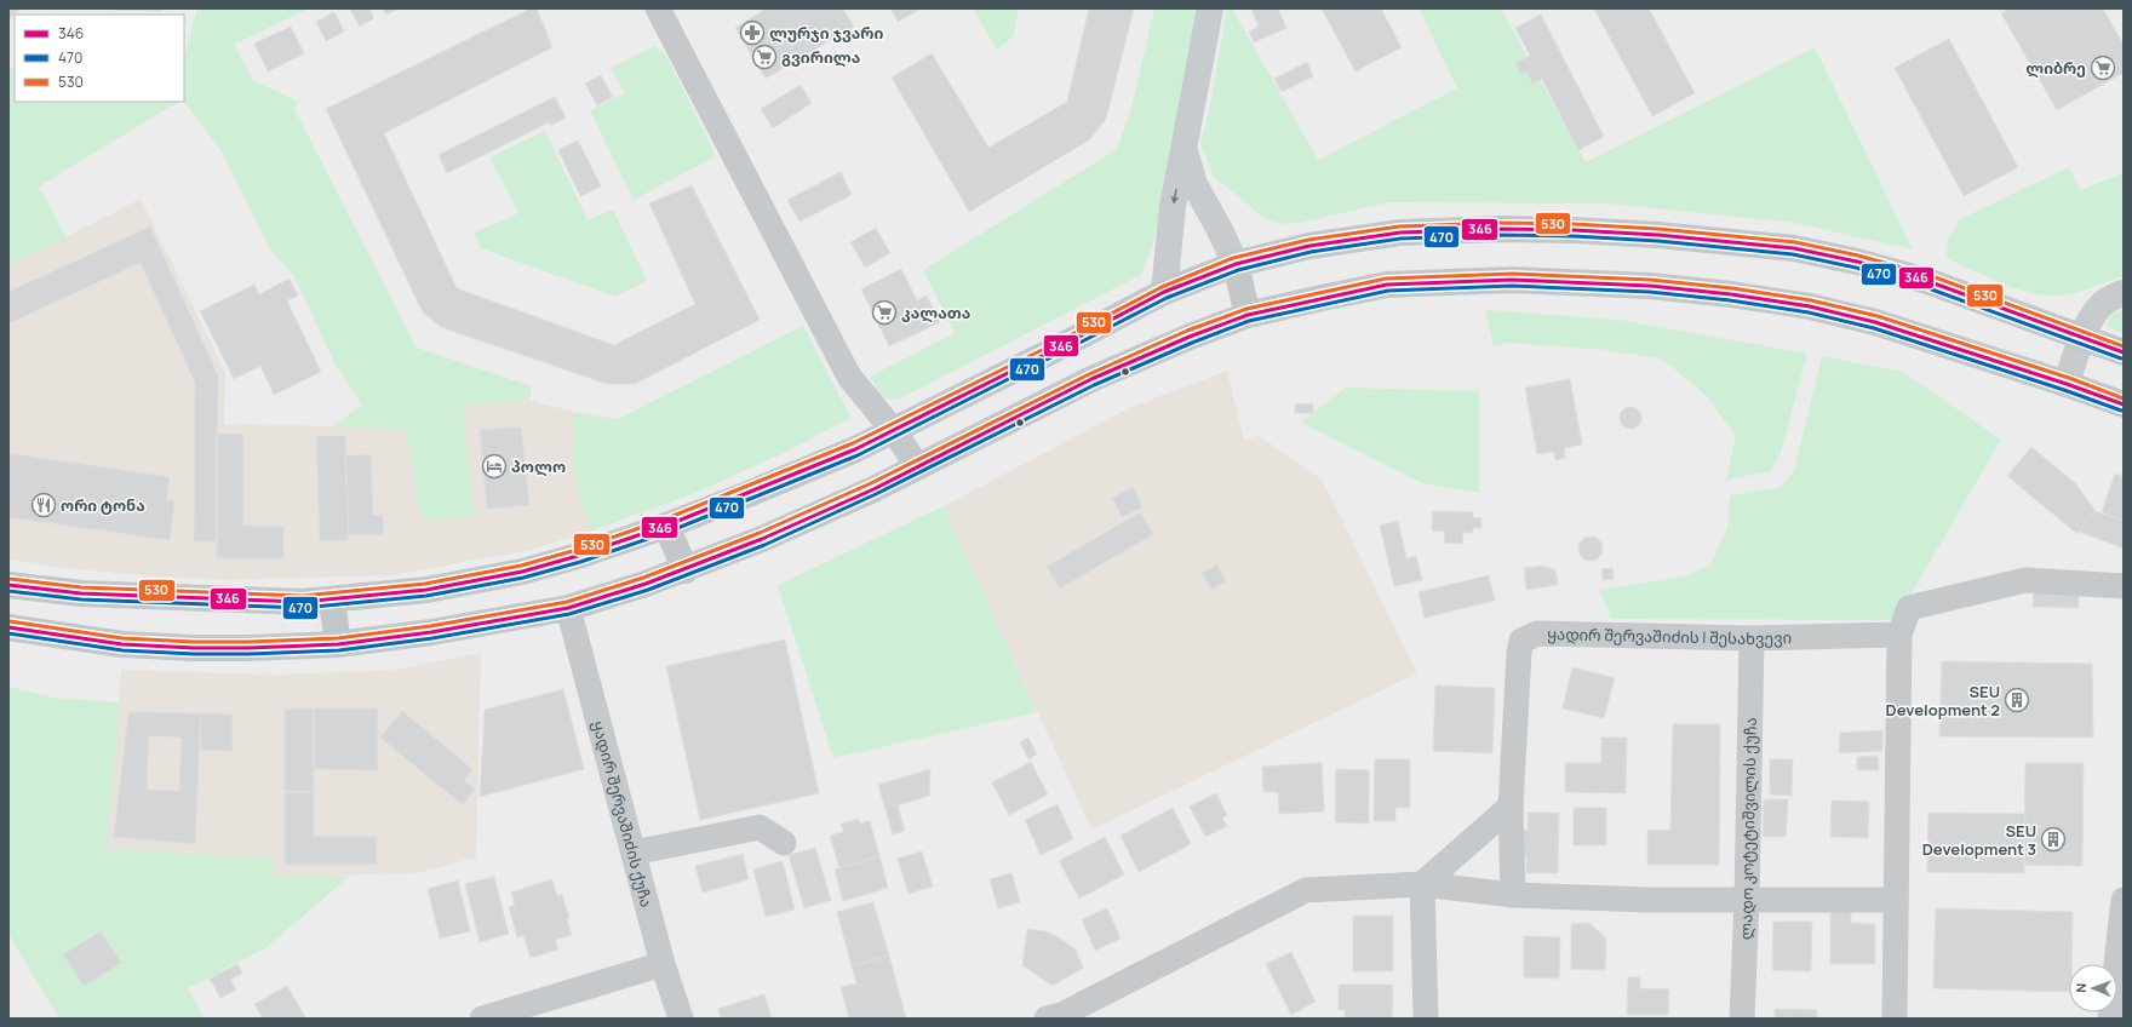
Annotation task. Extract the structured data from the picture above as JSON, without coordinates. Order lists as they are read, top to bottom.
{
  "streets": {
    "street": ["ყადირ შერვაშიძის I შესახვევი", "ყადირ შერვაშიძის ქუჩა", "ლადო კოტეტიშვილის ქუჩა"]
  },
  "crossings": [
    ["ყადირ შერვაშიძის I შესახვევი", "ლადო კოტეტიშვილის ქუჩა"]
  ],
  "places": {
    "pharmacy": ["ლურჯი ჯვარი"],
    "supermarket": ["გვირილა", "ლიბრე", "კალათა"],
    "hotel": ["პოლო"],
    "restaurant": ["ორი ტონა"],
    "building": ["SEU Development 2", "SEU Development 3"]
  },
  "lines": ["transit line 530", "transit line 346", "transit line 470"],
  "legend": ["346", "470", "530"],
  "north": "left"
}
